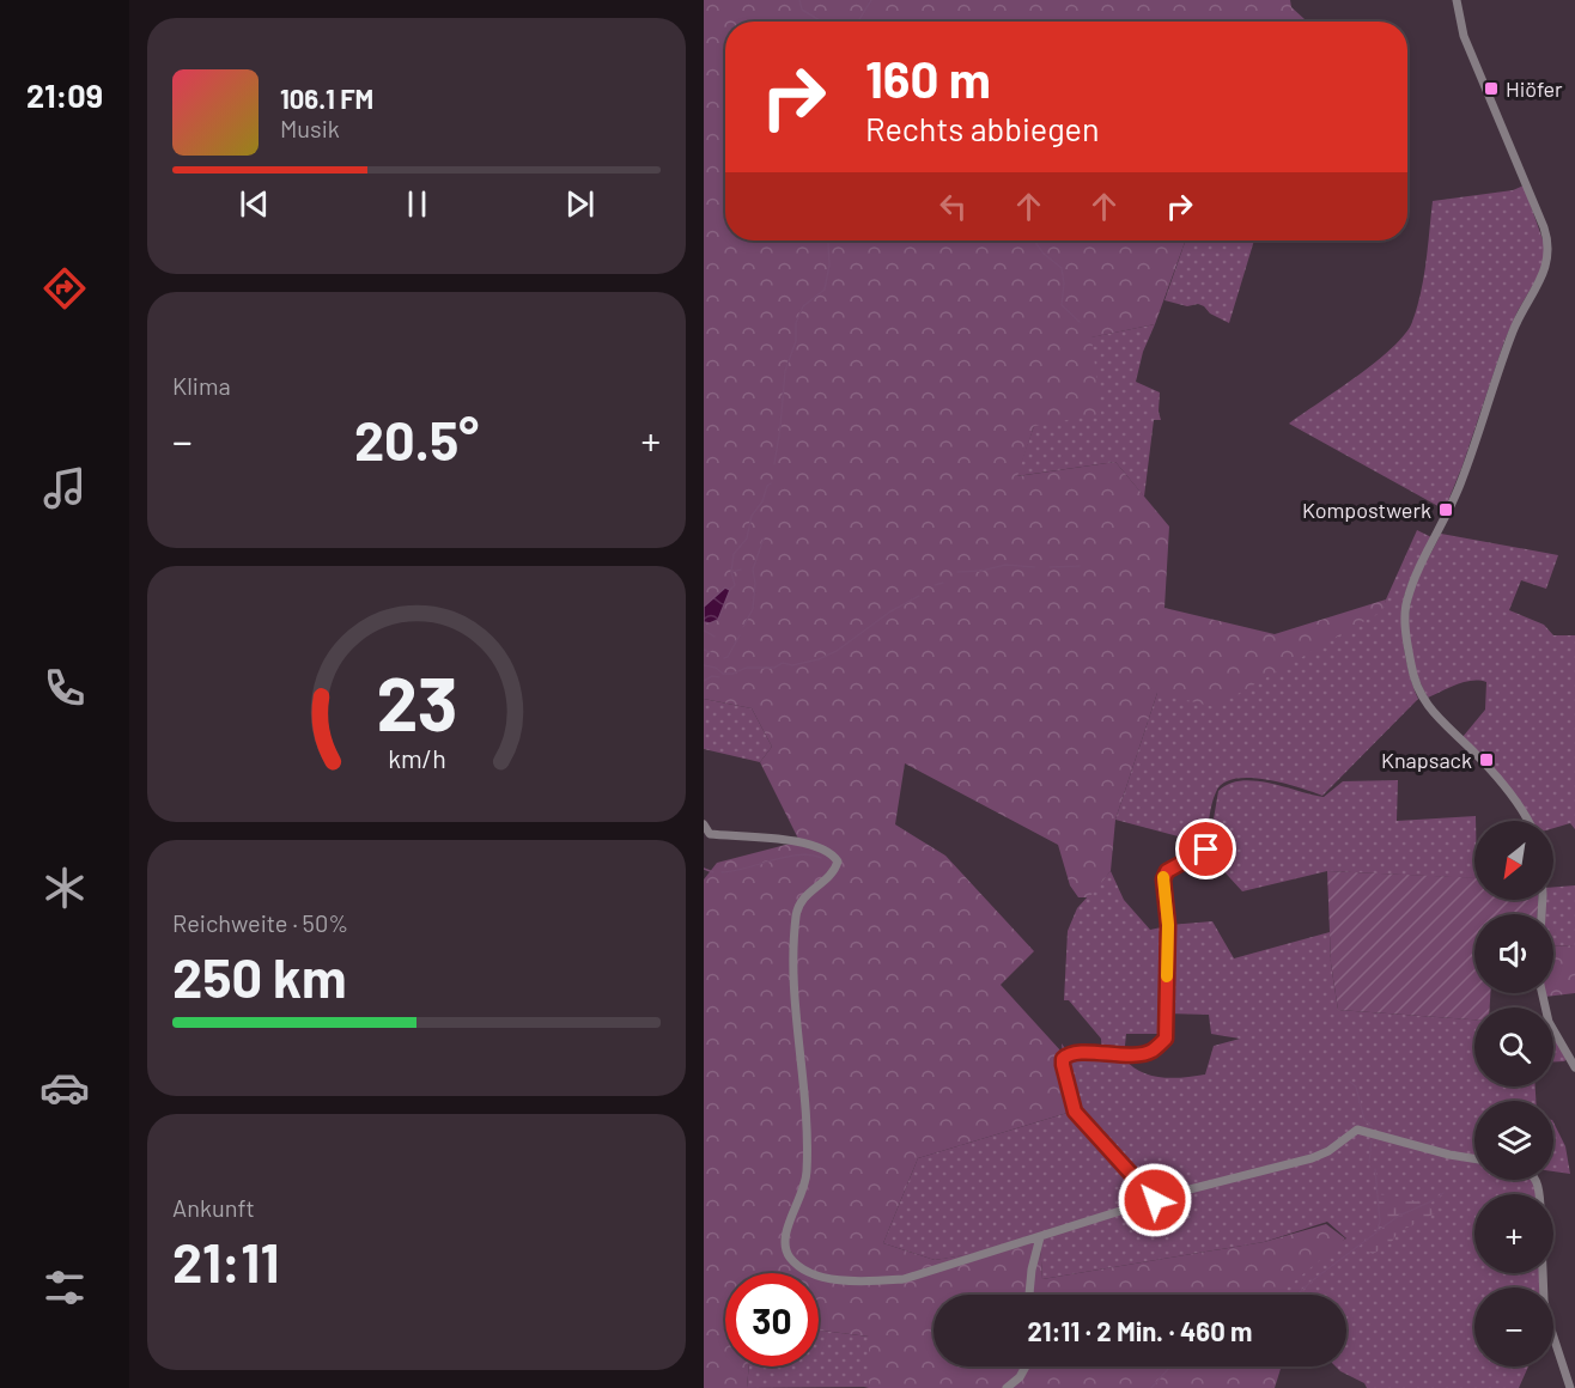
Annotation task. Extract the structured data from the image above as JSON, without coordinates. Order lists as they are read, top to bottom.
{
  "places": {
    "transit": ["Hiöfer", "Kompostwerk", "Knapsack"]
  },
  "north": "bottom left",
  "page": {
    "tabs": "21:09",
    "turn": ["160 m", "Rechts abbiegen"],
    "song": ["106.1 FM", "Musik"],
    "tile": [
      "Klima",
      ["Reichweite · 50%", "250 km"],
      ["Ankunft", "21:11"]
    ],
    "heat": ["−", "20.5°", "+"],
    "map_buttons": ["+", "−"],
    "limit": "30",
    "trip": "21:11 · 2 Min. · 460 m",
    "gauge": ["23", "km/h"]
  }
}
